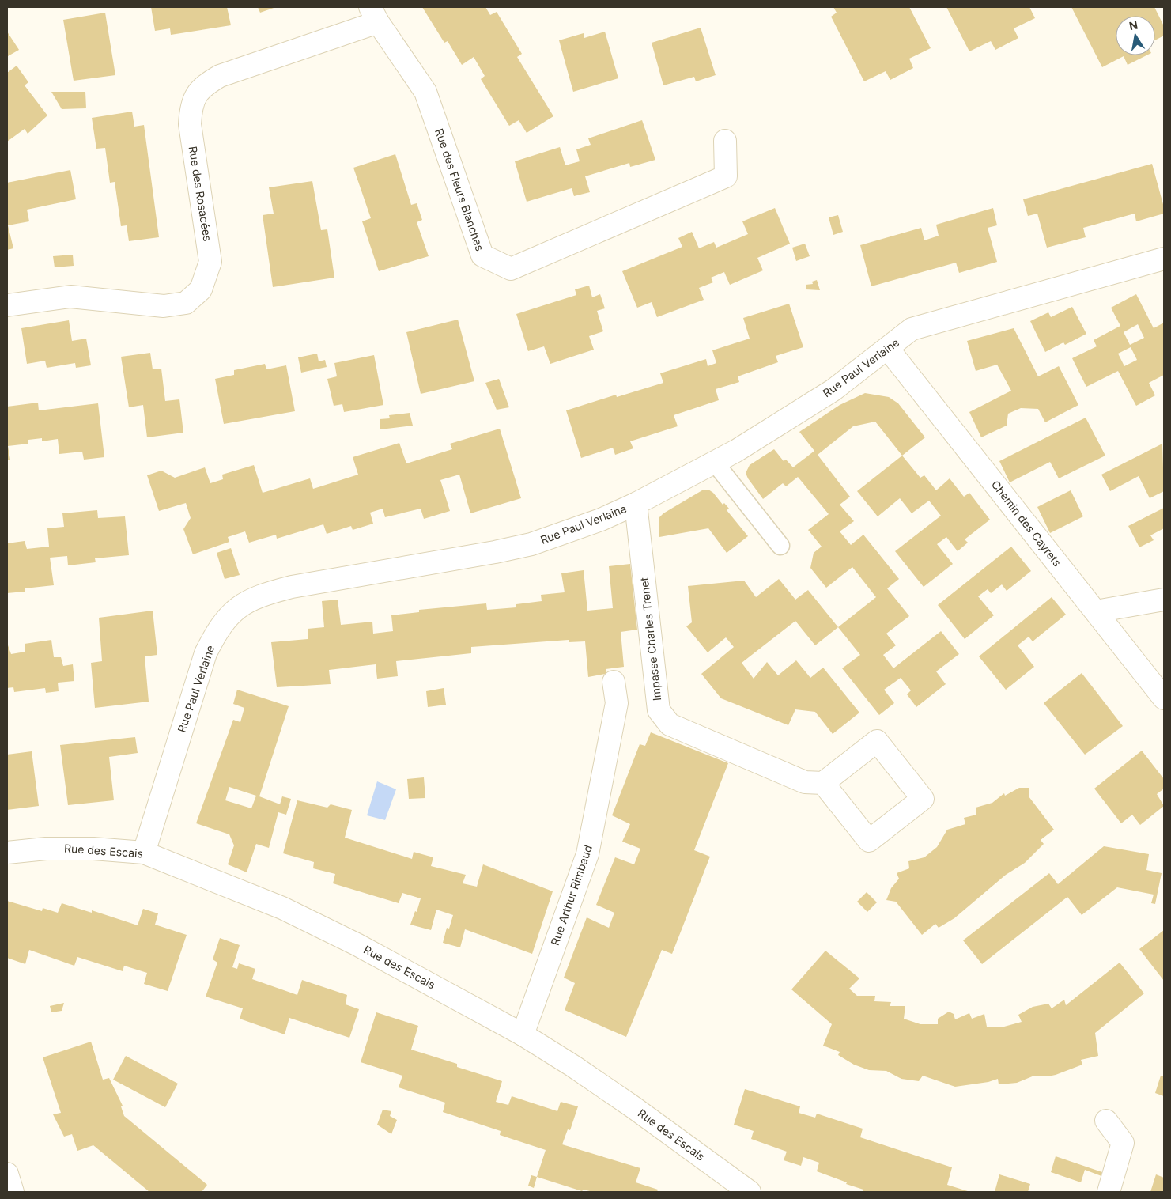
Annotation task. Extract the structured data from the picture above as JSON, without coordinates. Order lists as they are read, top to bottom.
{
  "streets": {
    "street": [
      "Rue des Fleurs Blanches",
      "Rue des Rosacées",
      "Rue Paul Verlaine",
      "Chemin des Cayrets",
      "Impasse Charles Trenet",
      "Rue des Escais",
      "Rue Arthur Rimbaud"
    ]
  },
  "crossings": [
    ["Rue des Fleurs Blanches", "Rue des Rosacées"],
    ["Rue Paul Verlaine", "Chemin des Cayrets"],
    ["Rue Paul Verlaine", "Impasse Charles Trenet"],
    ["Rue Paul Verlaine", "Rue des Escais"],
    ["Rue des Escais", "Rue Arthur Rimbaud"]
  ],
  "north": "top"
}
